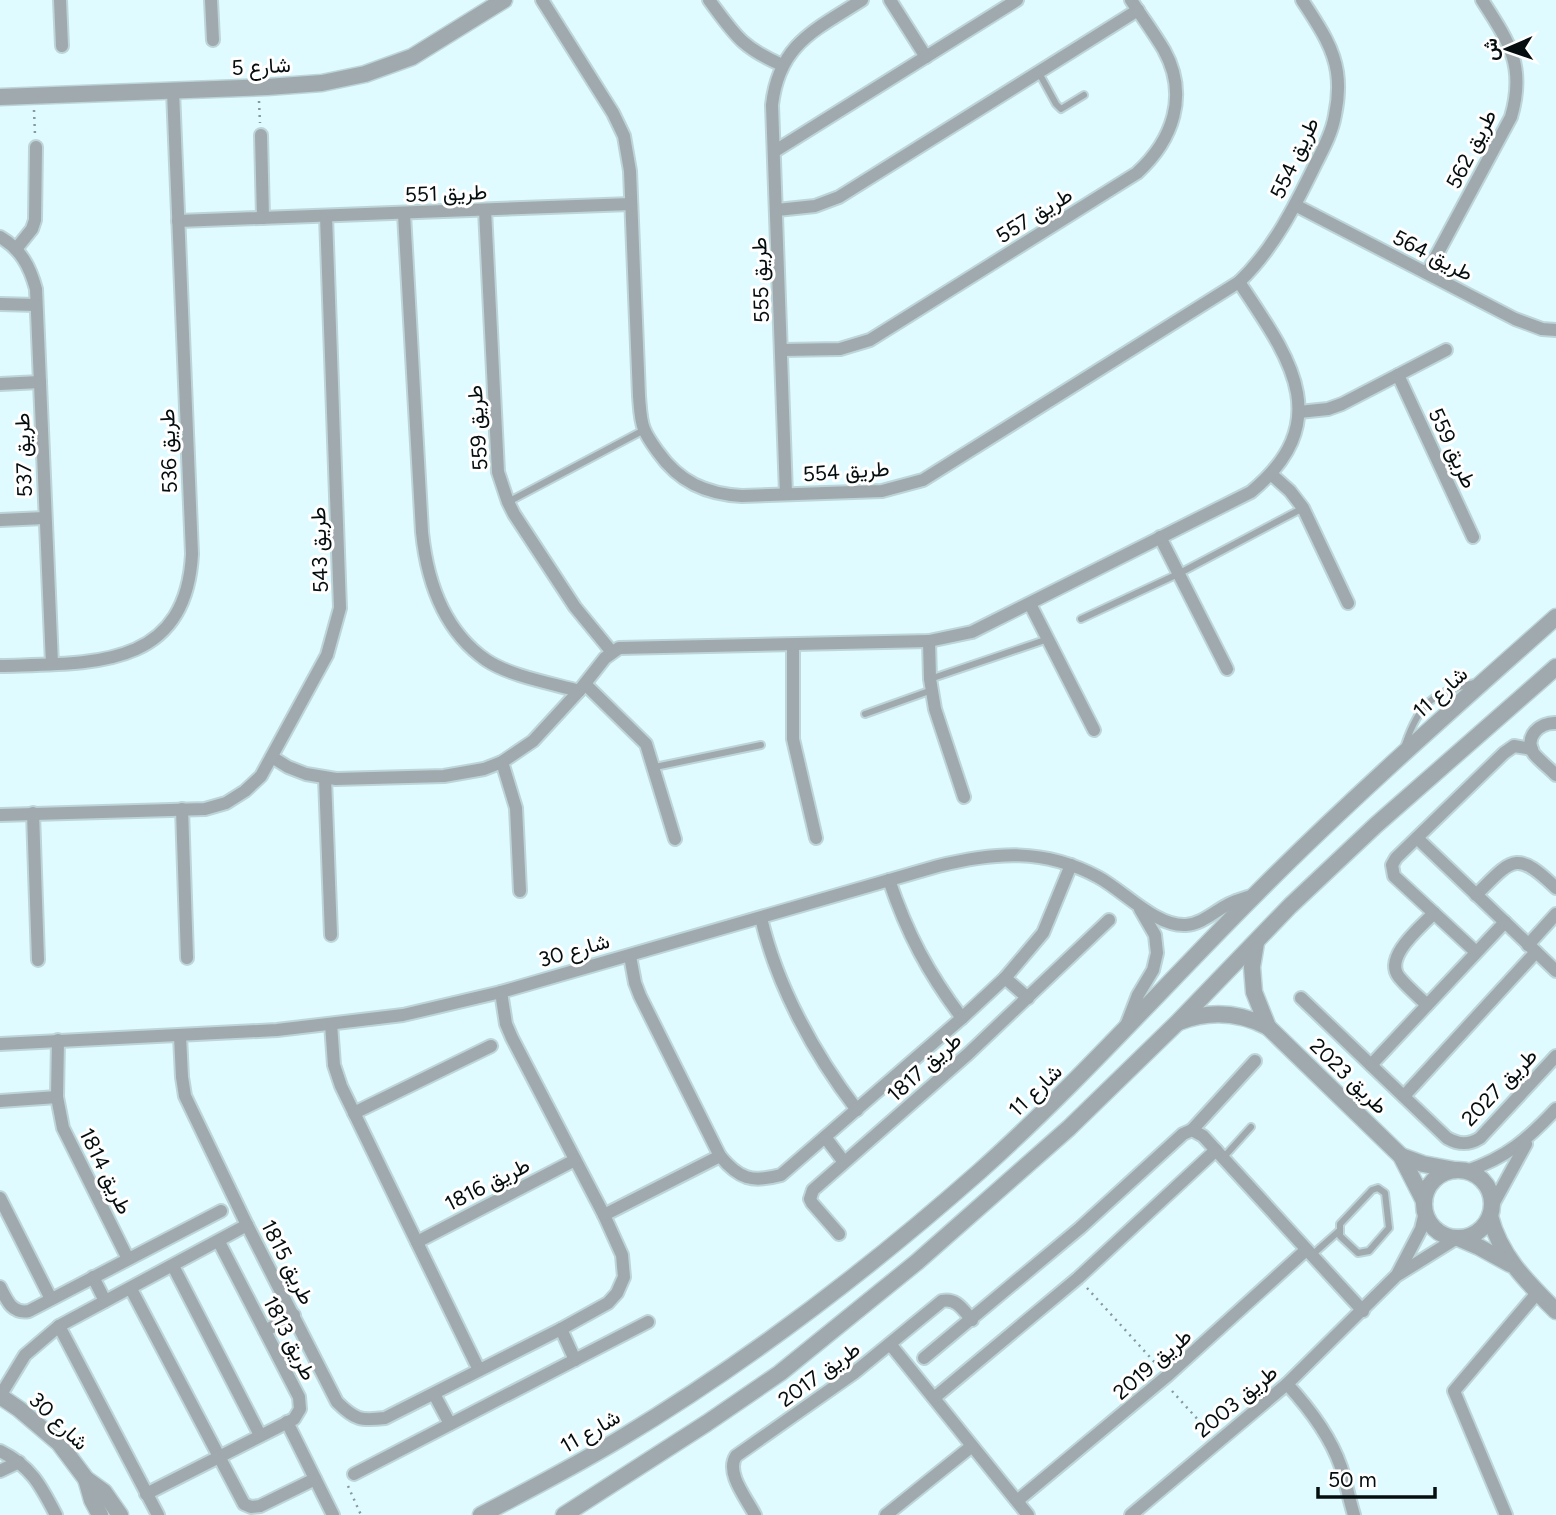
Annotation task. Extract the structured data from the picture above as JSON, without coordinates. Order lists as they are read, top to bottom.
{
  "streets": {
    "street": [
      "شارع 5",
      "طريق 562",
      "طريق 554",
      "طريق 551",
      "طريق 557",
      "طريق 564",
      "طريق 555",
      "طريق 559",
      "طريق 536",
      "طريق 537",
      "طريق 543",
      "شارع 11",
      "شارع 30",
      "طريق 1817",
      "طريق 2023",
      "طريق 2027",
      "طريق 1814",
      "طريق 1816",
      "طريق 1815",
      "طريق 1813",
      "طريق 2019",
      "طريق 2017",
      "طريق 2003"
    ]
  },
  "crossings": [
    ["شارع 5", "طريق 536"],
    ["طريق 562", "طريق 564"],
    ["طريق 554", "طريق 551"],
    ["طريق 554", "طريق 564"],
    ["طريق 554", "طريق 555"],
    ["طريق 551", "طريق 559"],
    ["طريق 551", "طريق 536"],
    ["طريق 551", "طريق 543"],
    ["طريق 557", "طريق 555"],
    ["طريق 536", "طريق 537"],
    ["شارع 11", "شارع 30"],
    ["شارع 30", "طريق 1817"],
    ["شارع 30", "طريق 1814"],
    ["شارع 30", "طريق 1815"],
    ["طريق 1816", "طريق 1815"]
  ],
  "scale_bar": "50 m",
  "north": "left"
}
